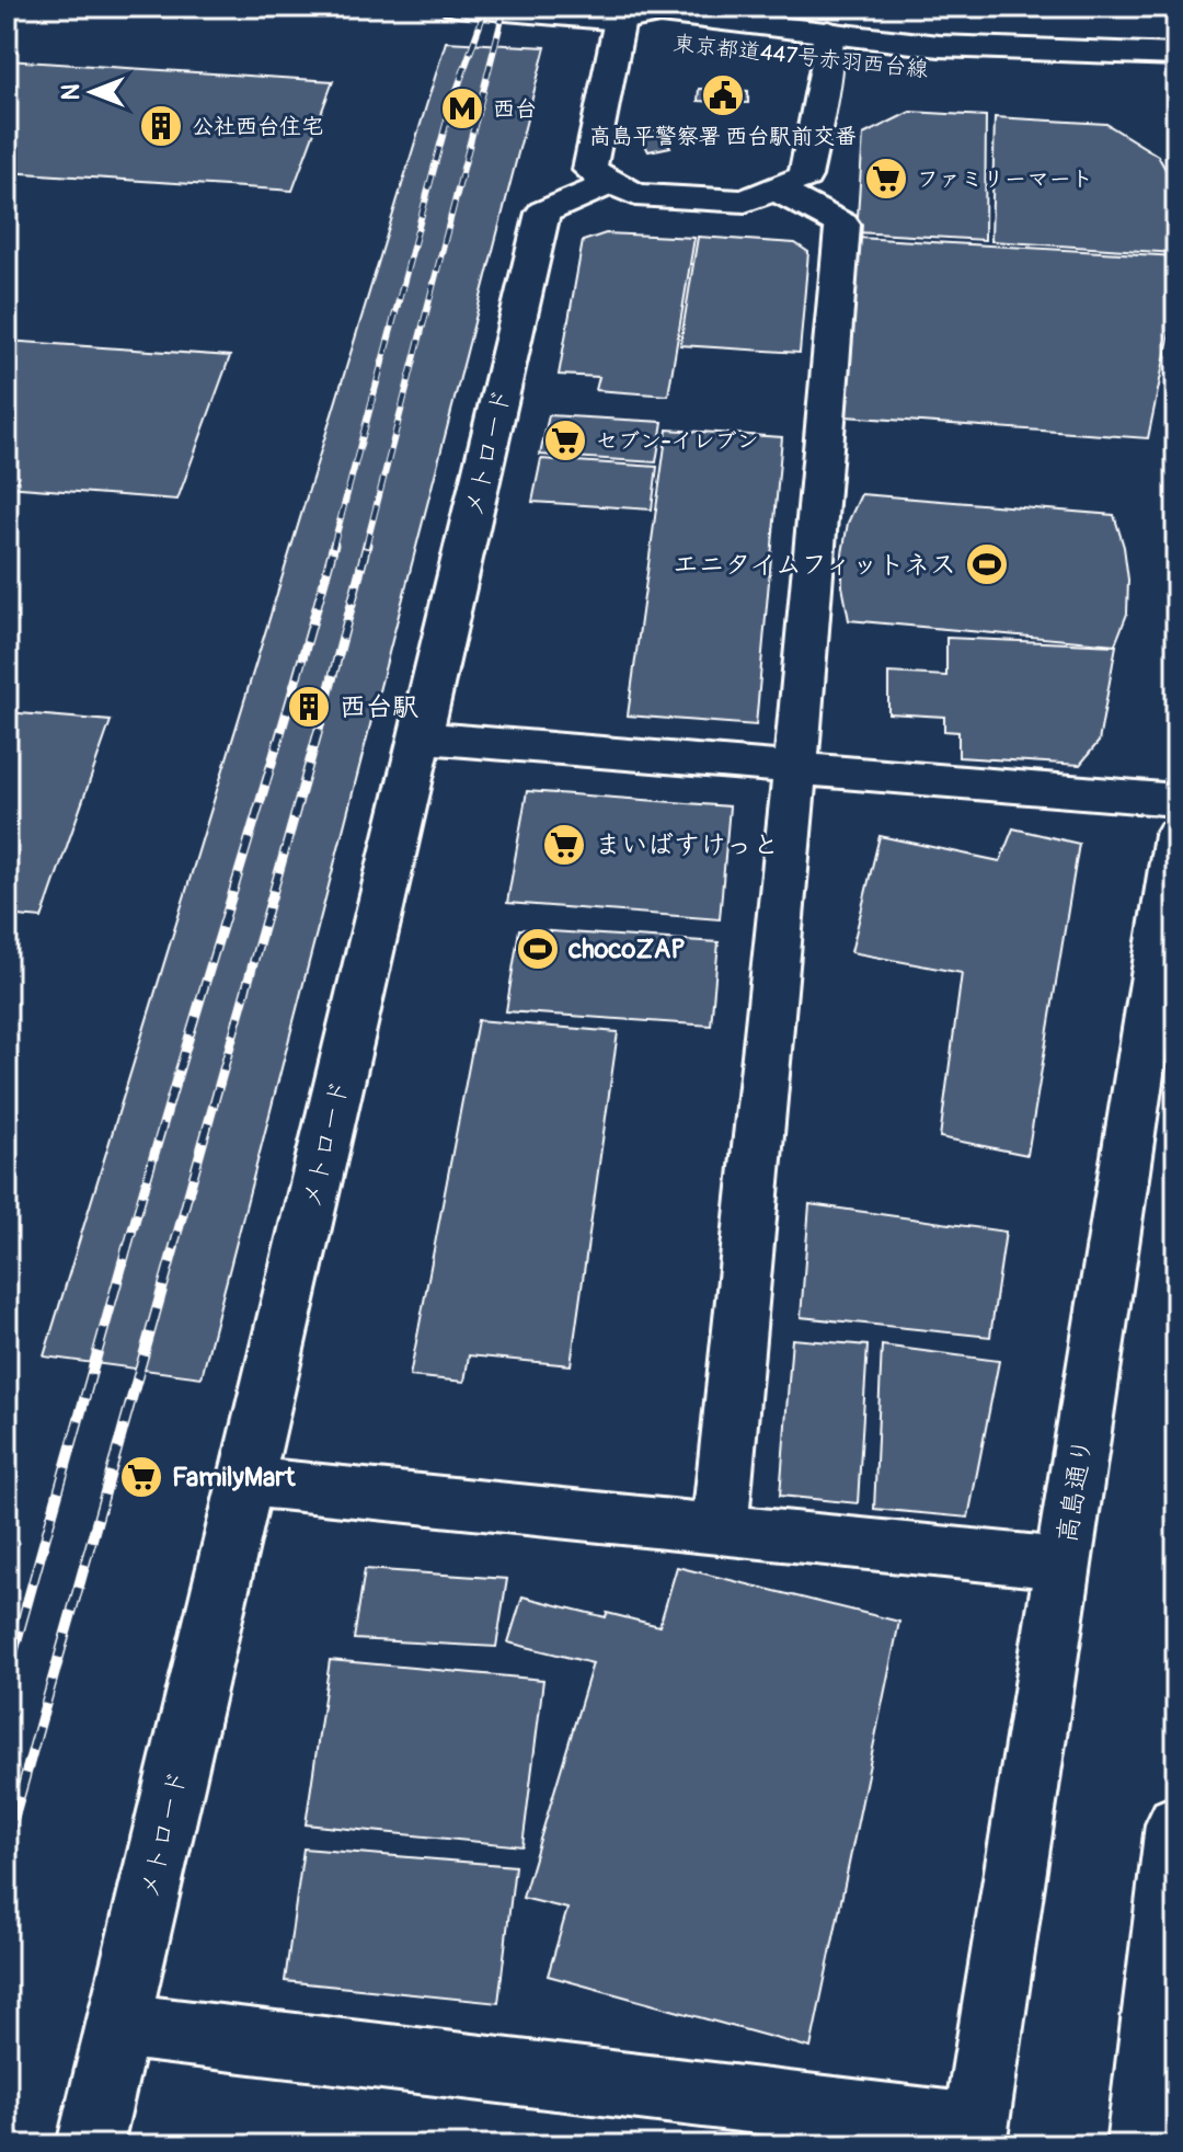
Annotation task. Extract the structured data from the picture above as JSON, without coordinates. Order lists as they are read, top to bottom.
{
  "streets": {
    "street": ["東京都道447号赤羽西台線", "メトロード", "高島通り"]
  },
  "places": {
    "public building": ["高島平警察署 西台駅前交番"],
    "metro station": ["西台"],
    "building": ["公社西台住宅", "西台駅"],
    "supermarket": [
      "ファミリーマート",
      "セブン-イレブン",
      "まいばすけっと",
      "FamilyMart"
    ],
    "sports": ["エニタイムフィットネス", "chocoZAP"]
  },
  "north": "left"
}
